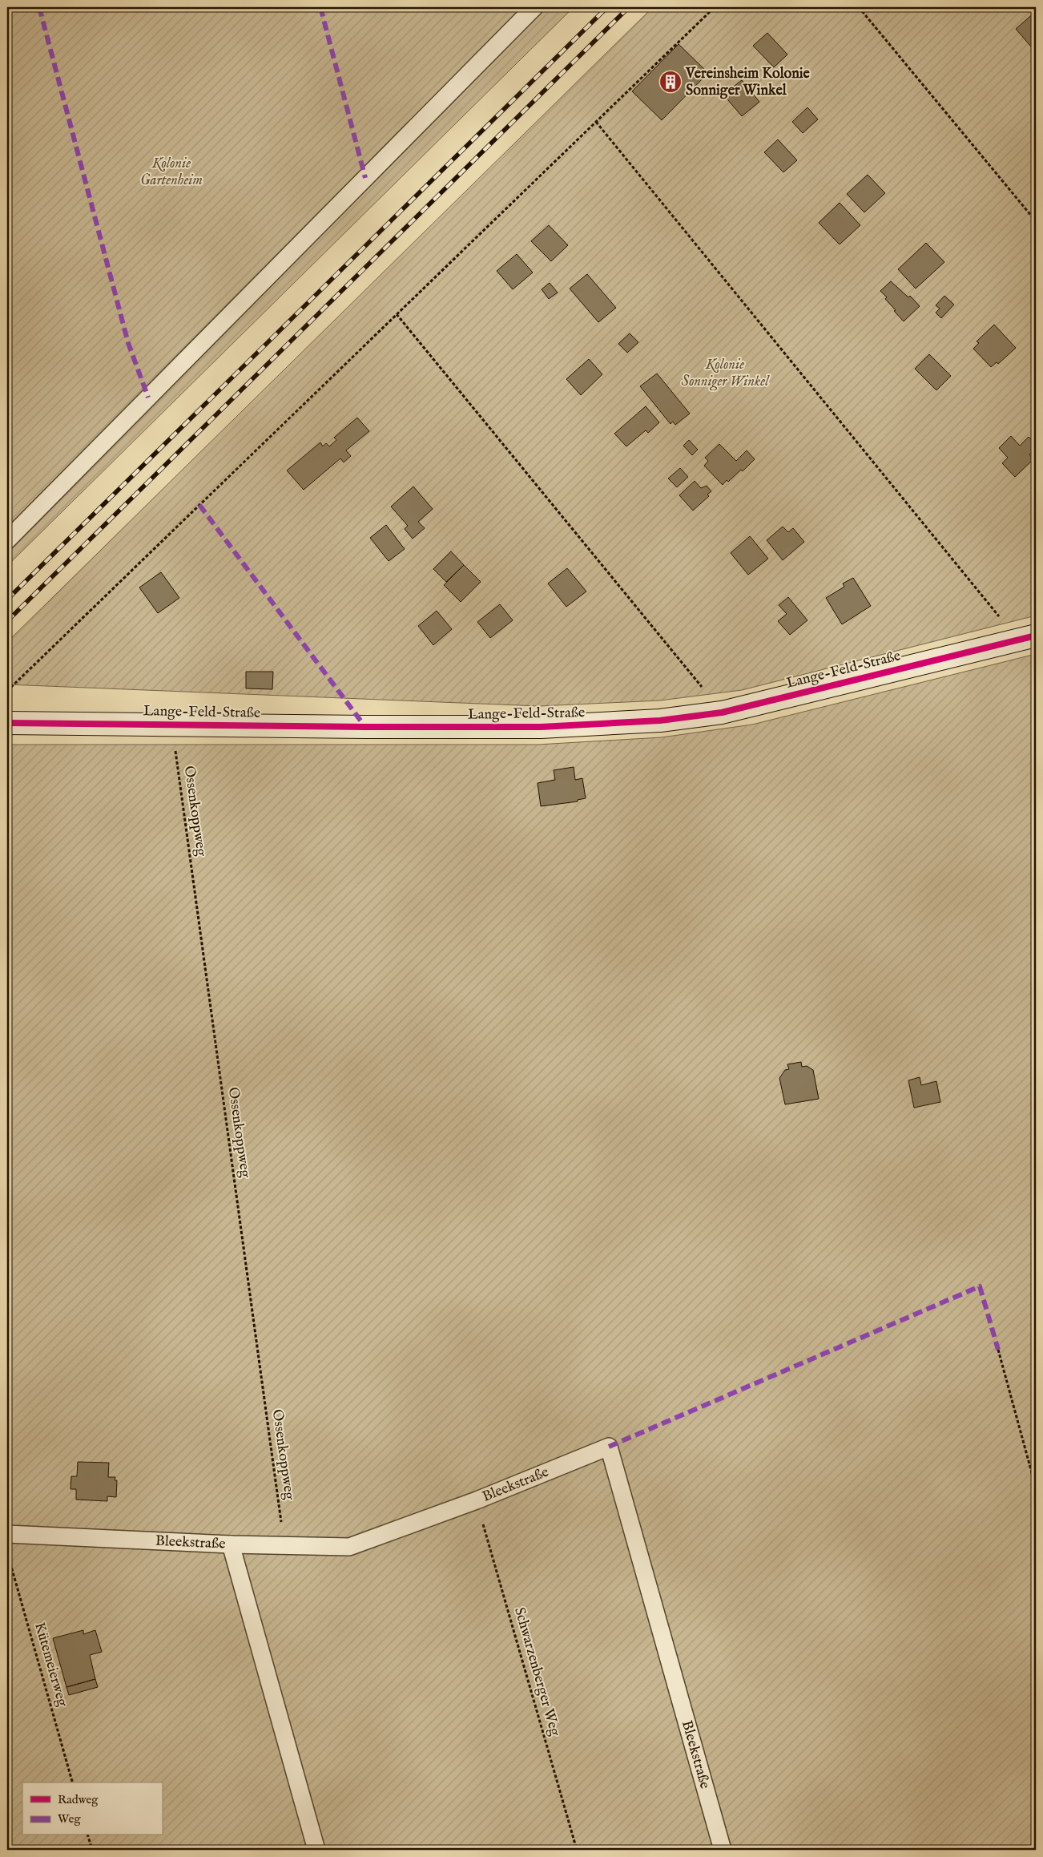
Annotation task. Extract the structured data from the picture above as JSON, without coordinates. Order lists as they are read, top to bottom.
{
  "streets": {
    "street": ["Lange-Feld-Straße"],
    "lane": ["Bleekstraße"],
    "path": ["Ossenkoppweg", "Kütemeierweg", "Schwarzenberger Weg"]
  },
  "crossings": [
    ["Lange-Feld-Straße", "Ossenkoppweg"],
    ["Ossenkoppweg", "Bleekstraße"],
    ["Bleekstraße", "Schwarzenberger Weg"]
  ],
  "parks": ["Kolonie Gartenheim", "Kolonie Sonniger Winkel"],
  "places": {
    "building": ["Vereinsheim Kolonie Sonniger Winkel"]
  },
  "legend": ["Radweg", "Weg"]
}
